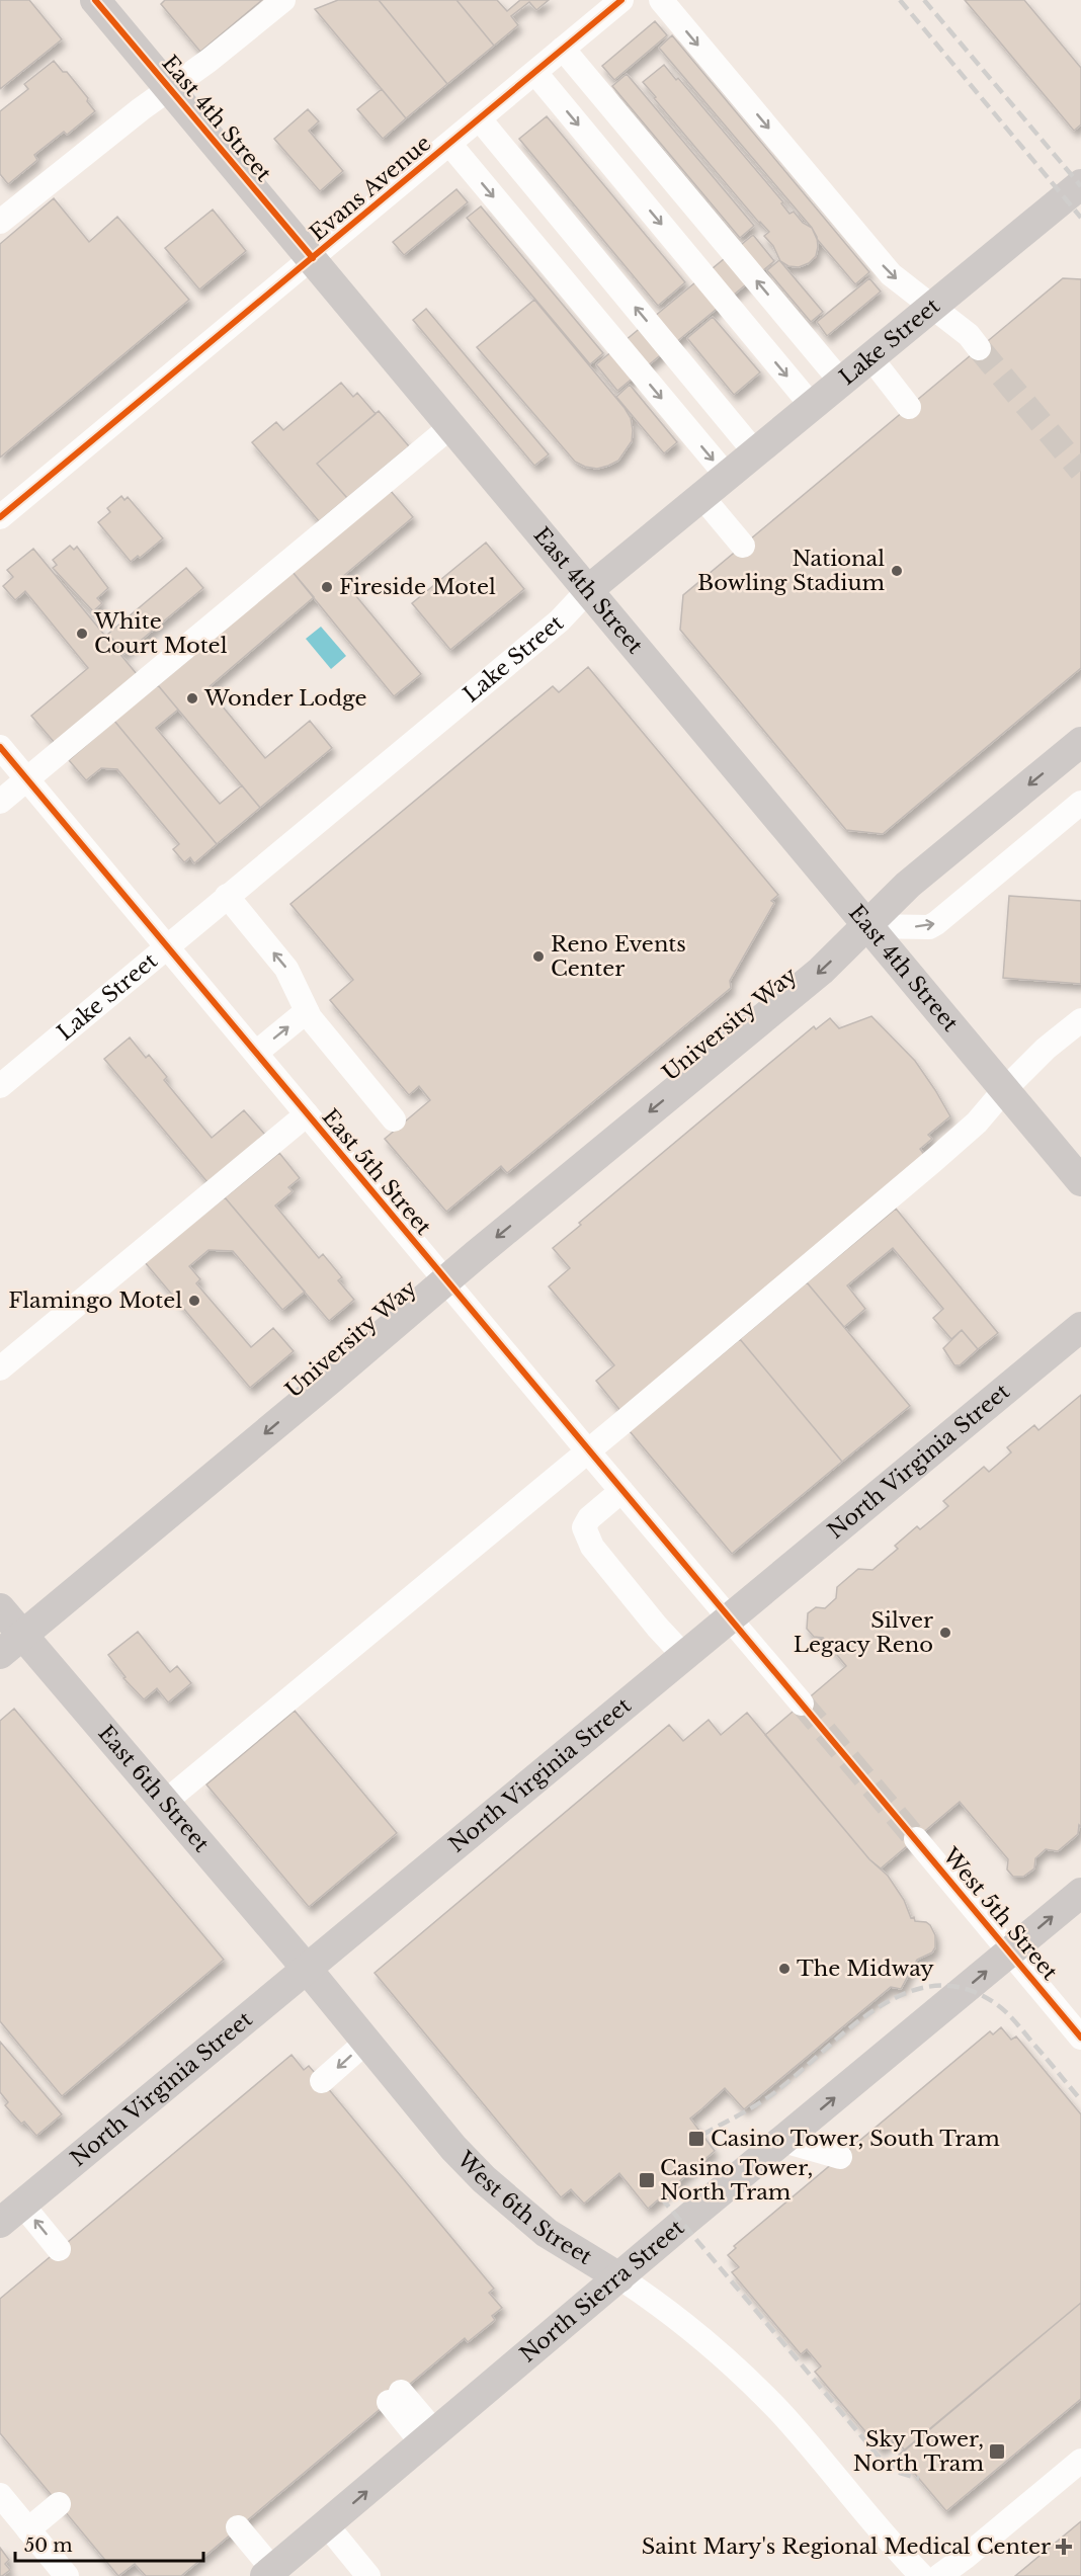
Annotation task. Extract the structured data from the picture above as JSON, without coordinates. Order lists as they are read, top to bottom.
{
  "streets": {
    "main road": [
      "East 4th Street",
      "Lake Street",
      "University Way",
      "North Virginia Street",
      "East 6th Street",
      "West 6th Street",
      "North Sierra Street"
    ],
    "street": ["Evans Avenue", "East 5th Street", "West 5th Street"]
  },
  "crossings": [
    ["East 4th Street", "Evans Avenue"],
    ["East 4th Street", "Lake Street"],
    ["East 4th Street", "University Way"],
    ["Lake Street", "East 5th Street"],
    ["University Way", "East 5th Street"],
    ["University Way", "East 6th Street"],
    ["East 5th Street", "North Virginia Street"],
    ["North Virginia Street", "East 6th Street"],
    ["North Virginia Street", "West 6th Street"],
    ["East 6th Street", "West 6th Street"],
    ["West 5th Street", "North Sierra Street"],
    ["West 6th Street", "North Sierra Street"]
  ],
  "one_way": ["University Way", "North Sierra Street"],
  "places": {
    "other": [
      "National Bowling Stadium",
      "Fireside Motel",
      "White Court Motel",
      "Wonder Lodge",
      "Reno Events Center",
      "Flamingo Motel",
      "Silver Legacy Reno",
      "The Midway"
    ],
    "transit": ["Casino Tower, South Tram", "Casino Tower, North Tram", "Sky Tower, North Tram"],
    "health": ["Saint Mary's Regional Medical Center"]
  },
  "scale_bar": "50 m"
}
